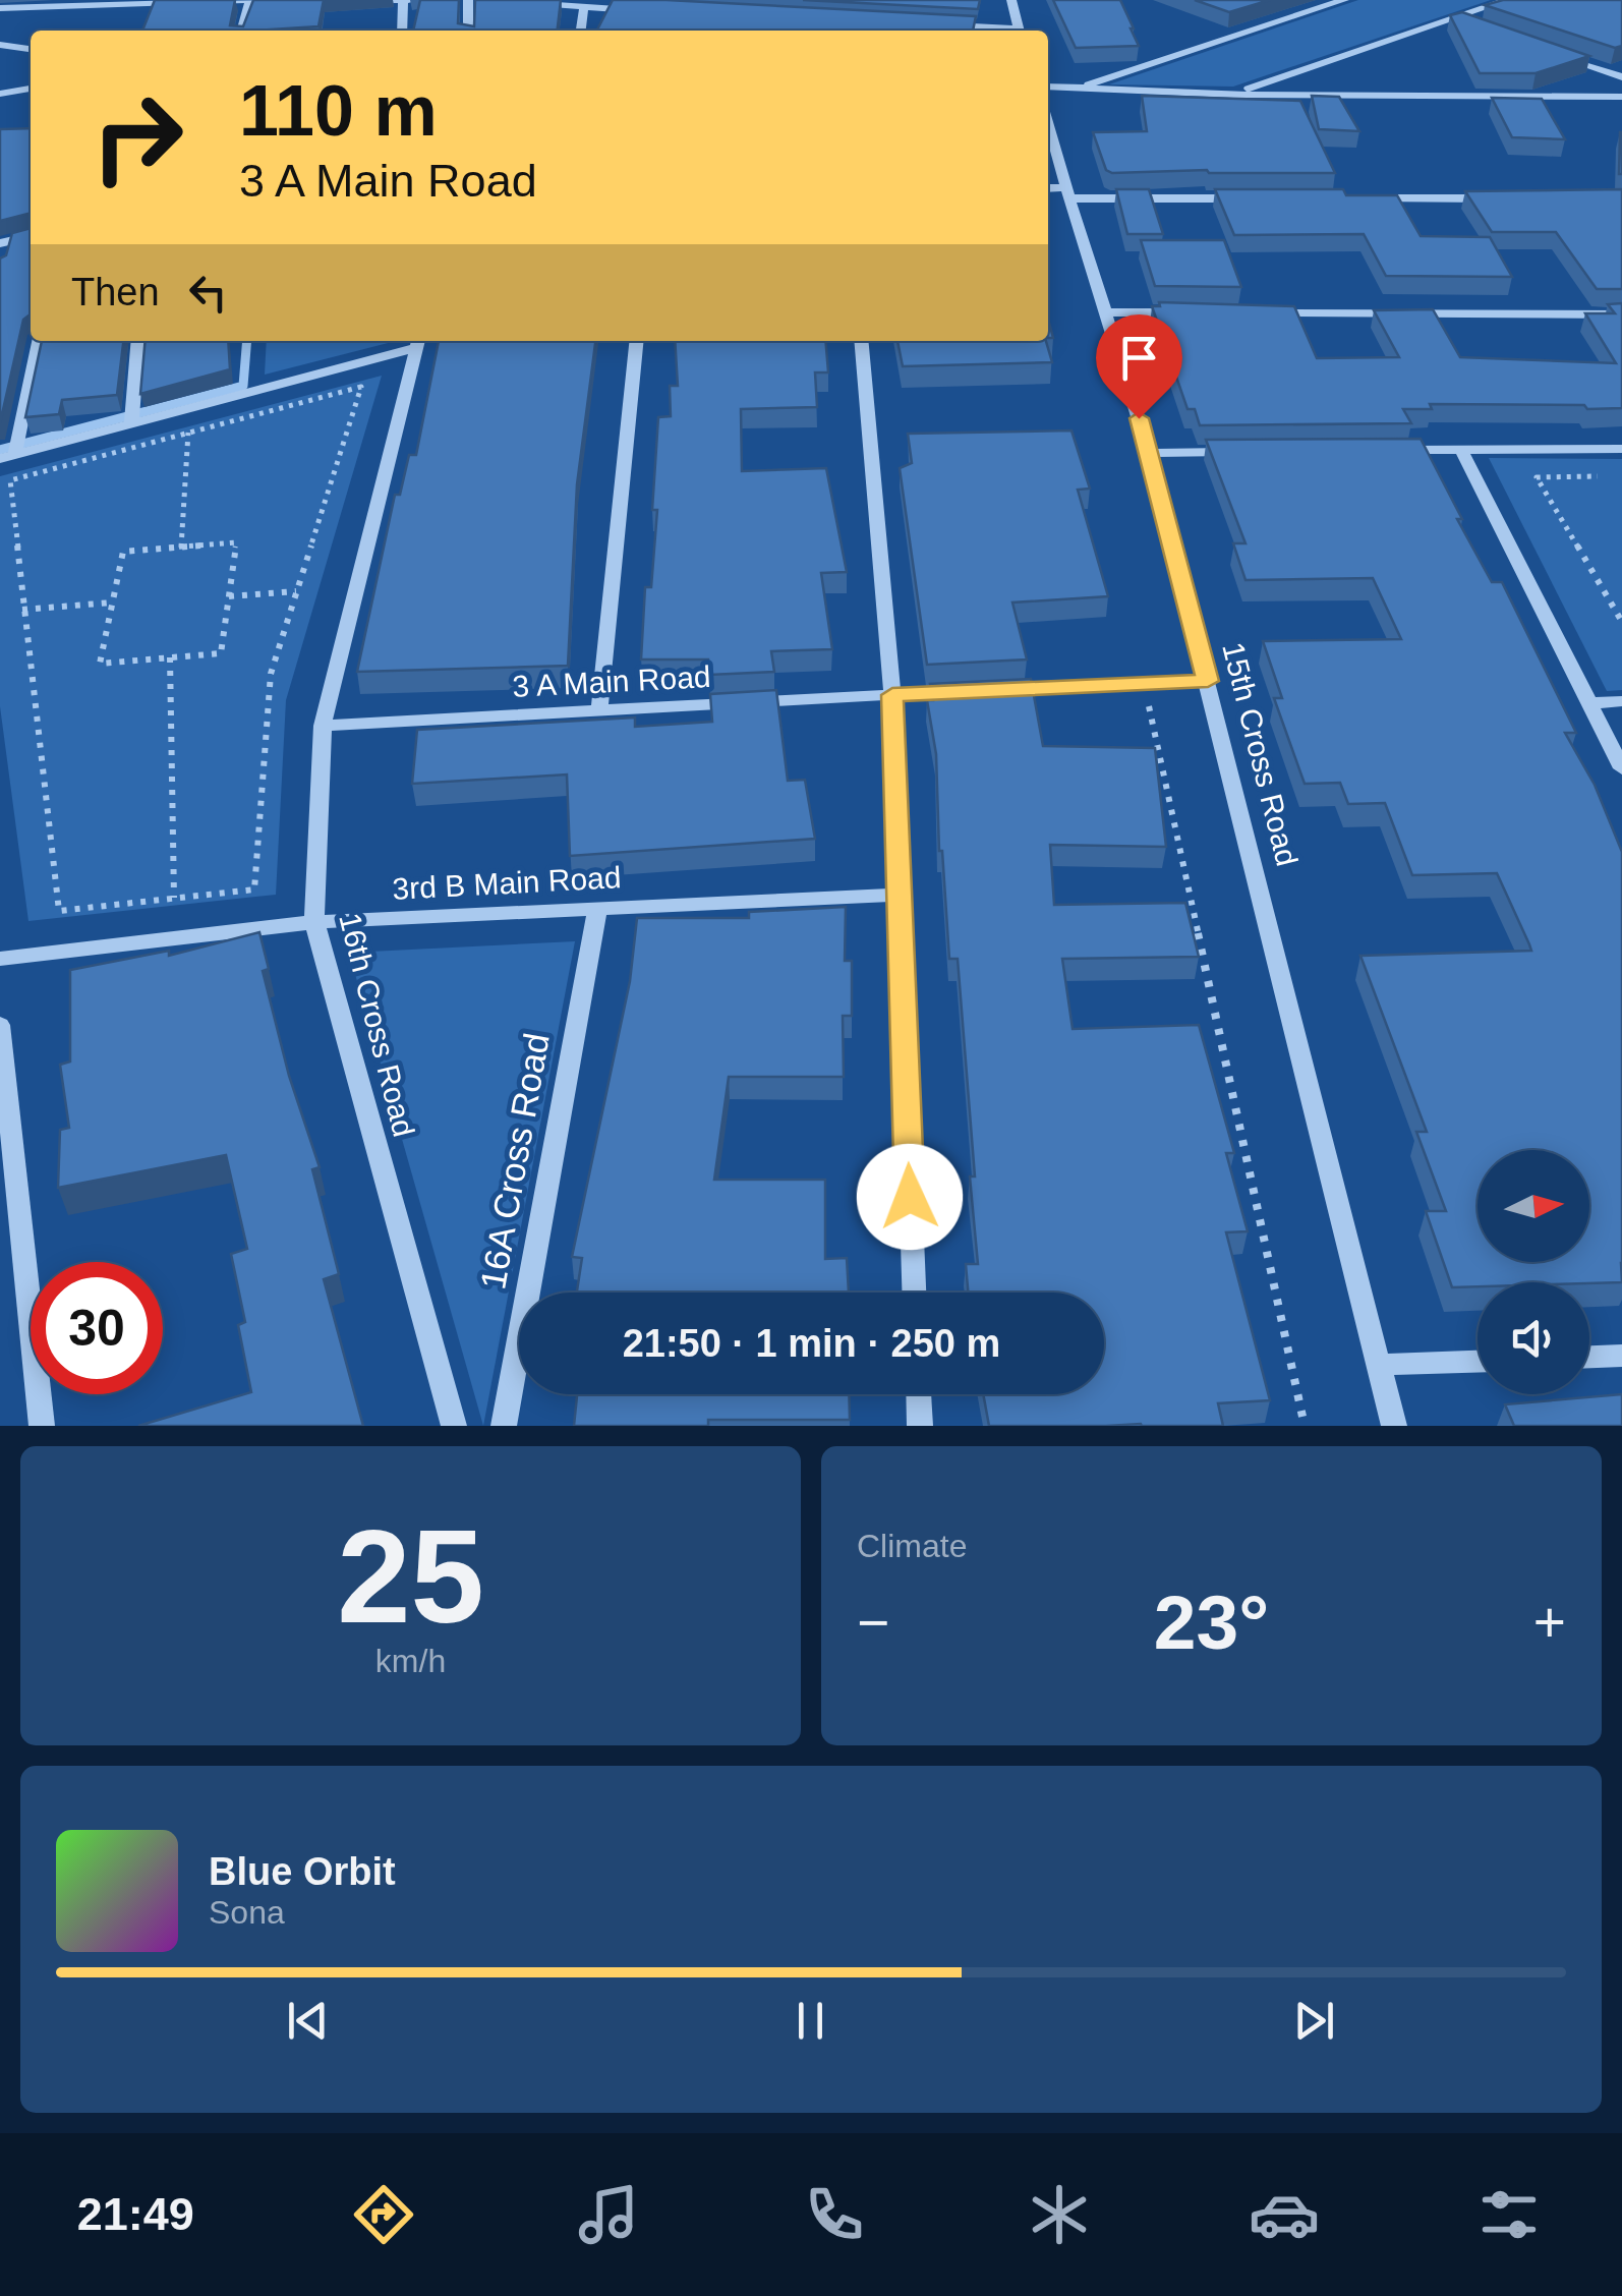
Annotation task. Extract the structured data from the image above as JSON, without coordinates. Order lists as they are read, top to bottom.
{
  "streets": {
    "street": [
      "3 A Main Road",
      "15th Cross Road",
      "3rd B Main Road",
      "16th Cross Road",
      "16A Cross Road"
    ]
  },
  "crossings": [
    ["3 A Main Road", "15th Cross Road"],
    ["3 A Main Road", "16th Cross Road"],
    ["3rd B Main Road", "16th Cross Road"],
    ["3rd B Main Road", "16A Cross Road"]
  ],
  "north": "right",
  "page": {
    "turn": ["110 m", "3 A Main Road"],
    "then": "Then",
    "limit": "30",
    "trip": "21:50 · 1 min · 250 m",
    "tile": [
      ["25", "km/h"],
      "Climate"
    ],
    "heat": ["−", "23°", "+"],
    "song": ["Blue Orbit", "Sona"],
    "tabs": "21:49"
  }
}
